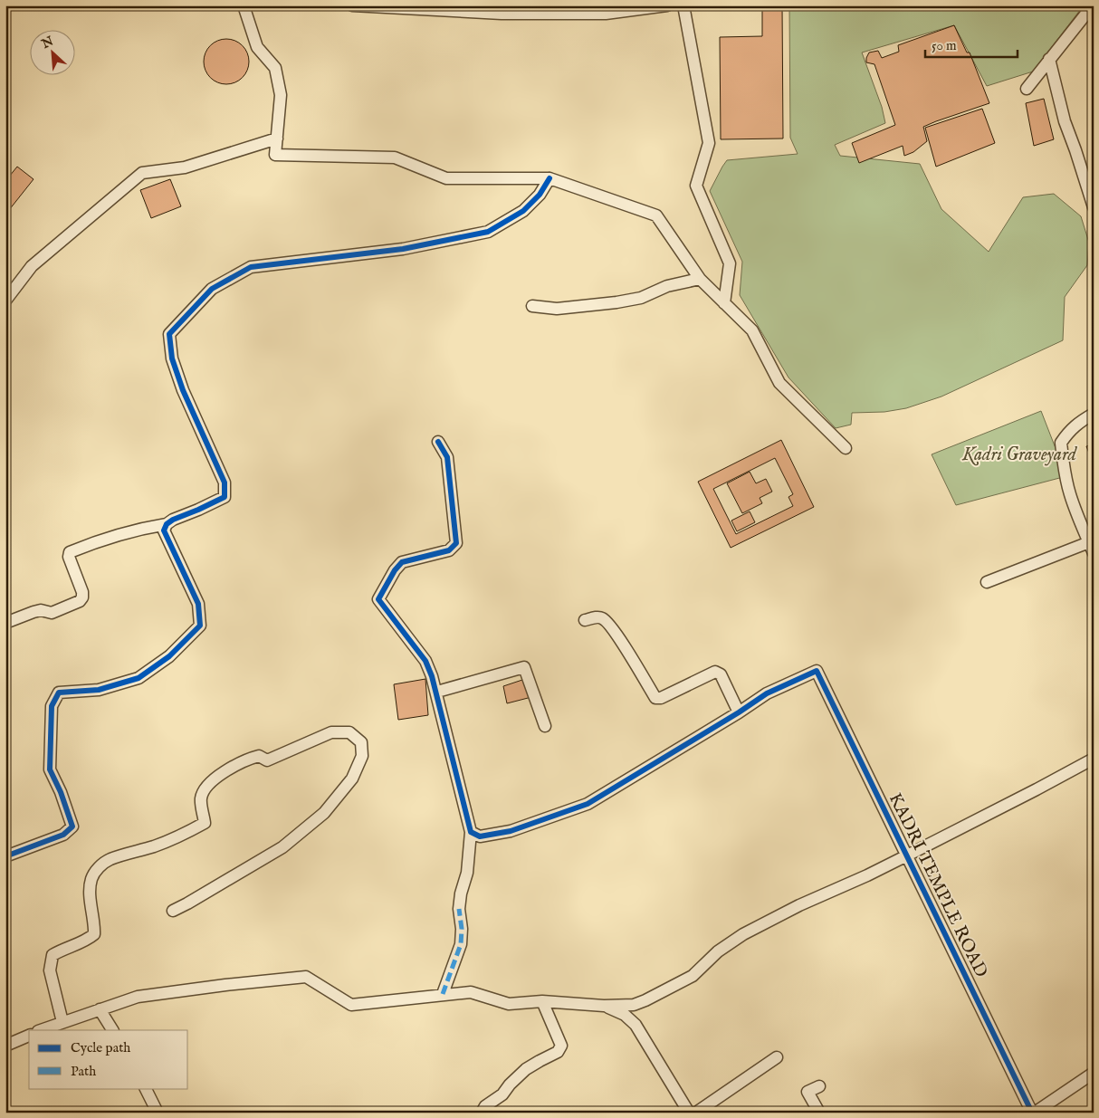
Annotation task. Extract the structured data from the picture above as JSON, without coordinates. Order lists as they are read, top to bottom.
{
  "streets": {
    "street": ["KADRI TEMPLE ROAD"]
  },
  "parks": ["Kadri Graveyard"],
  "legend": ["Cycle path", "Path"],
  "scale_bar": "50 m",
  "north": "top left"
}
